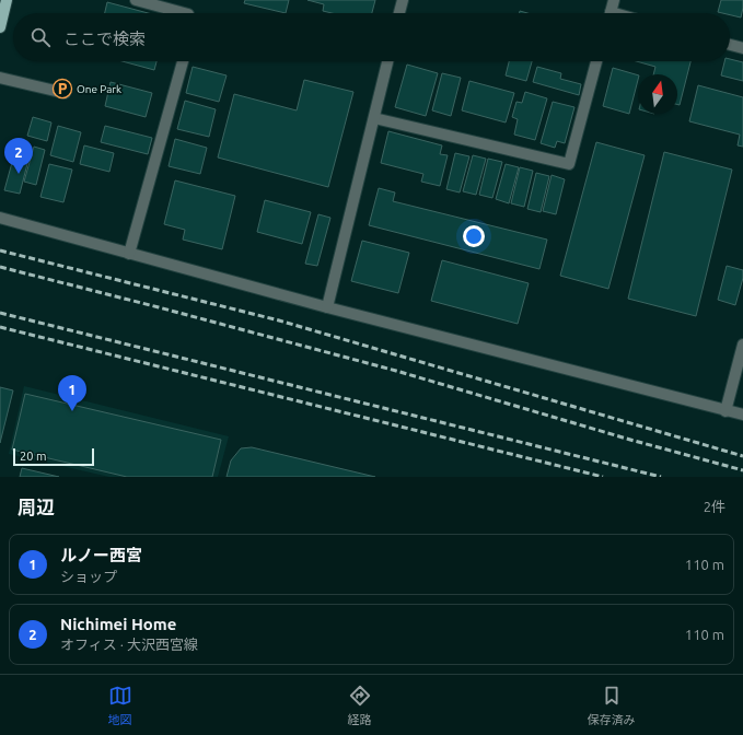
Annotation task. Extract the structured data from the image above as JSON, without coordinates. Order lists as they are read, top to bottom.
{
  "places": {
    "parking": ["One Park"]
  },
  "scale_bar": "20 m",
  "north": "top",
  "page": {
    "search": "ここで検索",
    "pins": ["2", "1"],
    "scale": "20 m",
    "heading": ["周辺", "2件"],
    "list": [
      {
        "mark": "1",
        "name": "ルノー西宮",
        "note": "ショップ",
        "value": "110 m"
      },
      {
        "mark": "2",
        "name": "Nichimei Home",
        "note": "オフィス · 大沢西宮線",
        "value": "110 m"
      }
    ],
    "nav": ["地図", "経路", "保存済み"]
  }
}
